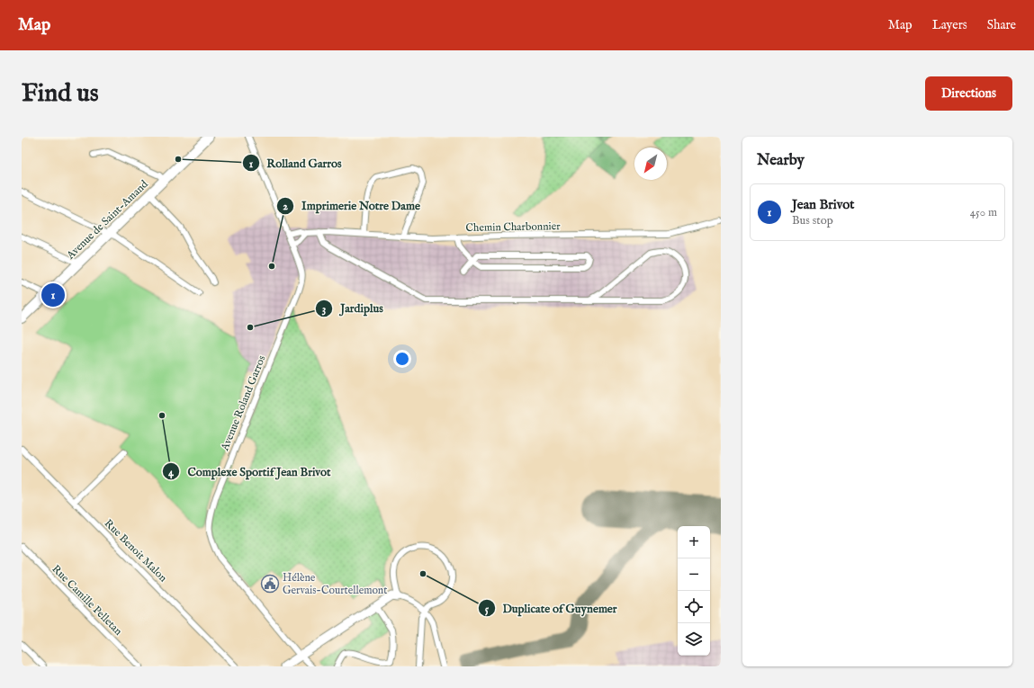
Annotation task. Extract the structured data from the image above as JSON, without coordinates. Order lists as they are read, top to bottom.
{
  "streets": {
    "main road": ["Avenue de Saint-Amand"],
    "street": [
      "Chemin Charbonnier",
      "Avenue Roland Garros",
      "Rue Benoit Malon",
      "Rue Camille Pelletan"
    ]
  },
  "crossings": [
    ["Chemin Charbonnier", "Avenue Roland Garros"]
  ],
  "places": {
    "other": [
      "Rolland Garros",
      "Imprimerie Notre Dame",
      "Jardiplus",
      "Complexe Sportif Jean Brivot",
      "Duplicate of Guynemer"
    ],
    "public building": ["Hélène Gervais-Courtellemont"]
  },
  "north": "bottom left",
  "page": {
    "header": "Map",
    "nav": ["Map", "Layers", "Share"],
    "buttons": "Directions",
    "title": "Find us",
    "heading": "Nearby",
    "list": [
      {
        "mark": "1",
        "name": "Jean Brivot",
        "note": "Bus stop",
        "value": "450 m"
      }
    ],
    "pins": "1",
    "map_buttons": ["+", "−"]
  }
}
